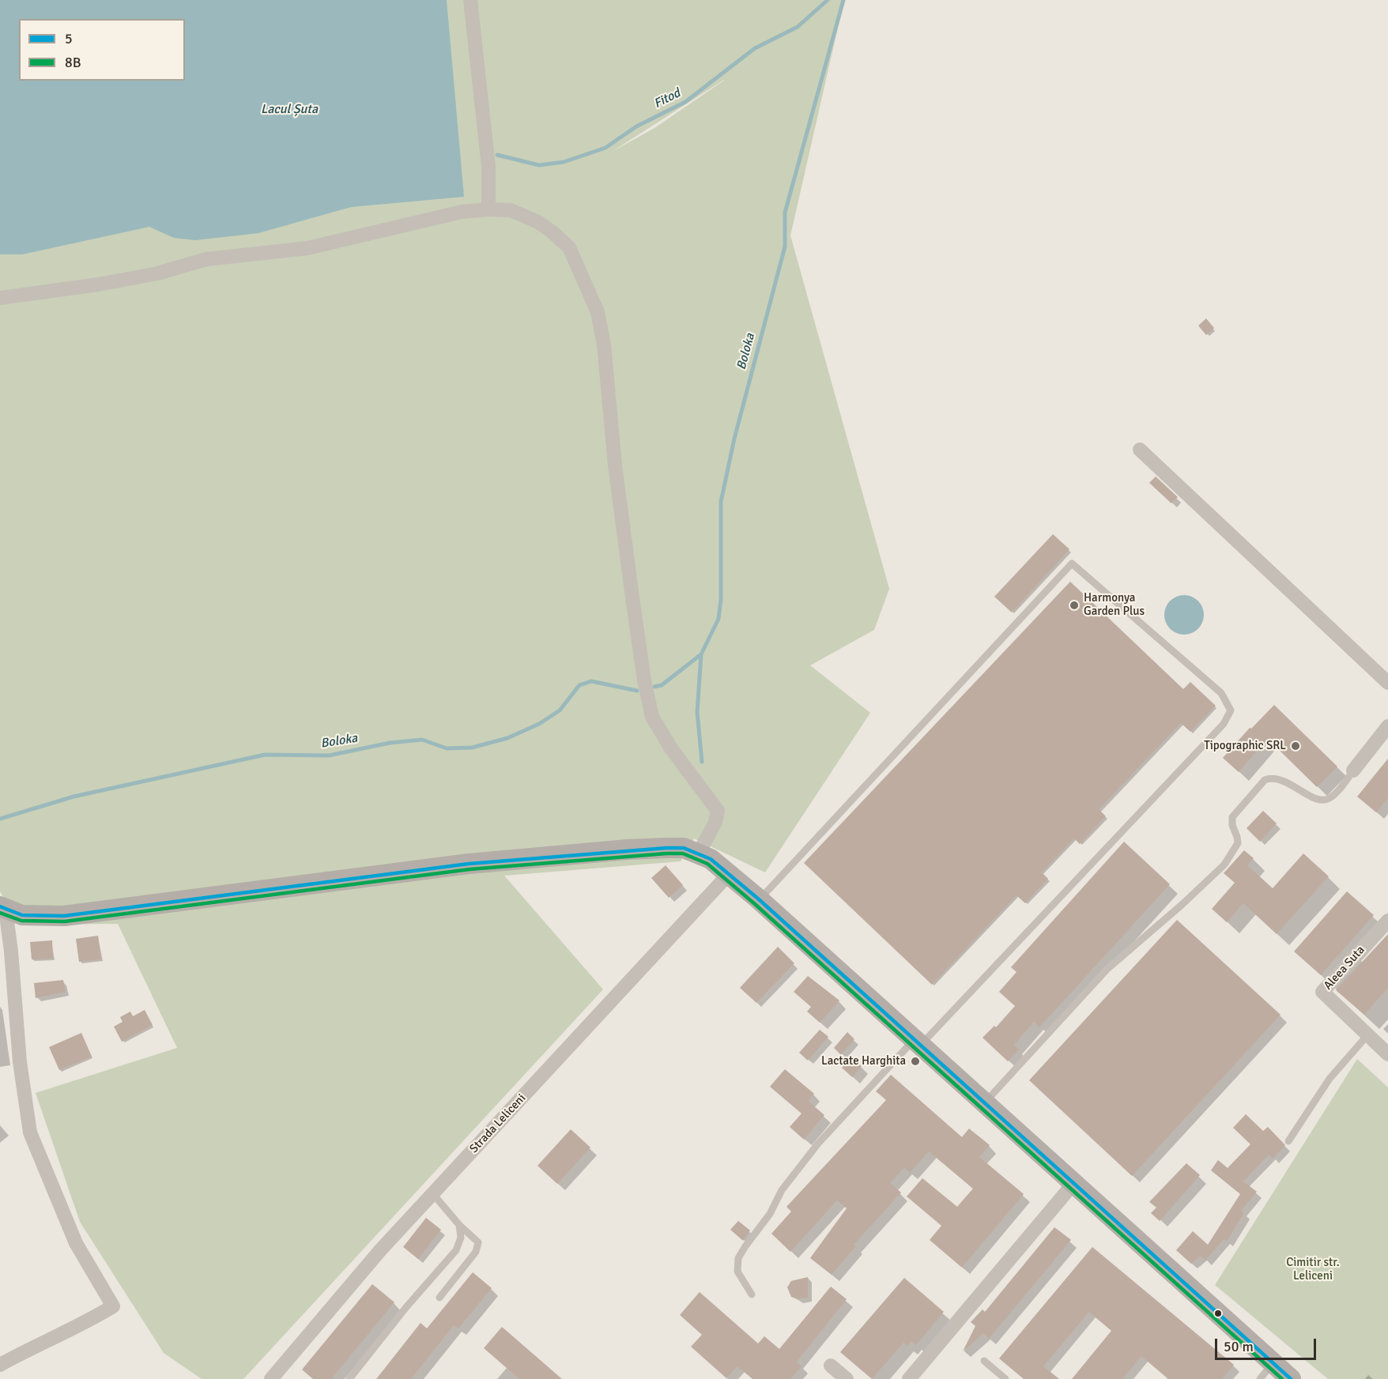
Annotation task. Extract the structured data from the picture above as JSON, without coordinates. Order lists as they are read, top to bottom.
{
  "streets": {
    "street": ["Aleea Suta", "Strada Leliceni"]
  },
  "water": ["Fitod", "Lacul Șuta", "Boloka"],
  "parks": ["Cimitir str. Leliceni"],
  "places": ["Harmonya Garden Plus", "Tipographic SRL", "Lactate Harghita"],
  "lines": ["transit line 5", "transit line 8B"],
  "legend": ["5", "8B"],
  "scale_bar": "50 m"
}
